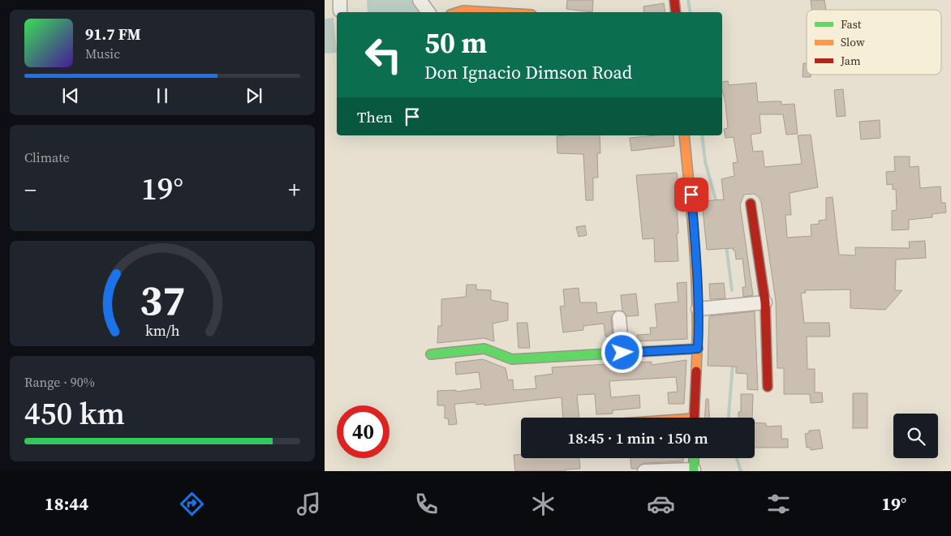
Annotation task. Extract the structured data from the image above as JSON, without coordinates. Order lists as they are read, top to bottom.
{
  "legend": ["Fast", "Slow", "Jam"],
  "page": {
    "turn": ["50 m", "Don Ignacio Dimson Road"],
    "song": ["91.7 FM", "Music"],
    "then": "Then",
    "tile": [
      "Climate",
      ["Range · 90%", "450 km"]
    ],
    "heat": ["−", "19°", "+"],
    "limit": "40",
    "trip": "18:45 · 1 min · 150 m",
    "tabs": ["18:44", "19°"],
    "gauge": ["37", "km/h"]
  }
}
